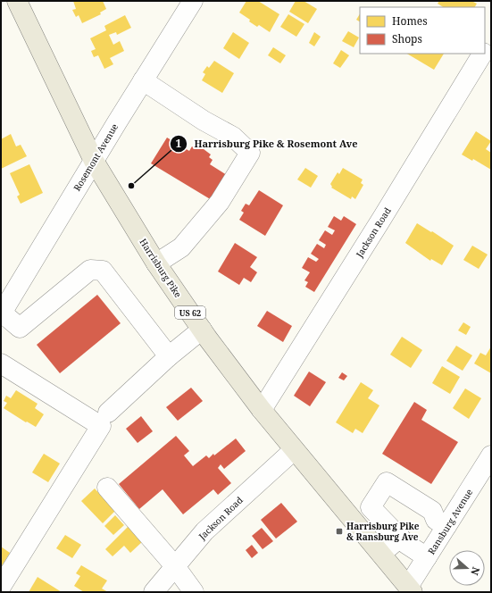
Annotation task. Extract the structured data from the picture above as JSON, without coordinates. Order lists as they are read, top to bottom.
{
  "streets": {
    "main road": ["Harrisburg Pike", "US 62"],
    "street": ["Rosemont Avenue", "Jackson Road", "Ransburg Avenue"]
  },
  "crossings": [
    ["Rosemont Avenue", "Harrisburg Pike"],
    ["Jackson Road", "Harrisburg Pike"],
    ["Harrisburg Pike", "Ransburg Avenue"]
  ],
  "places": {
    "other": ["Harrisburg Pike & Rosemont Ave"],
    "transit": ["Harrisburg Pike & Ransburg Ave"]
  },
  "legend": ["Homes", "Shops"],
  "north": "right"
}
